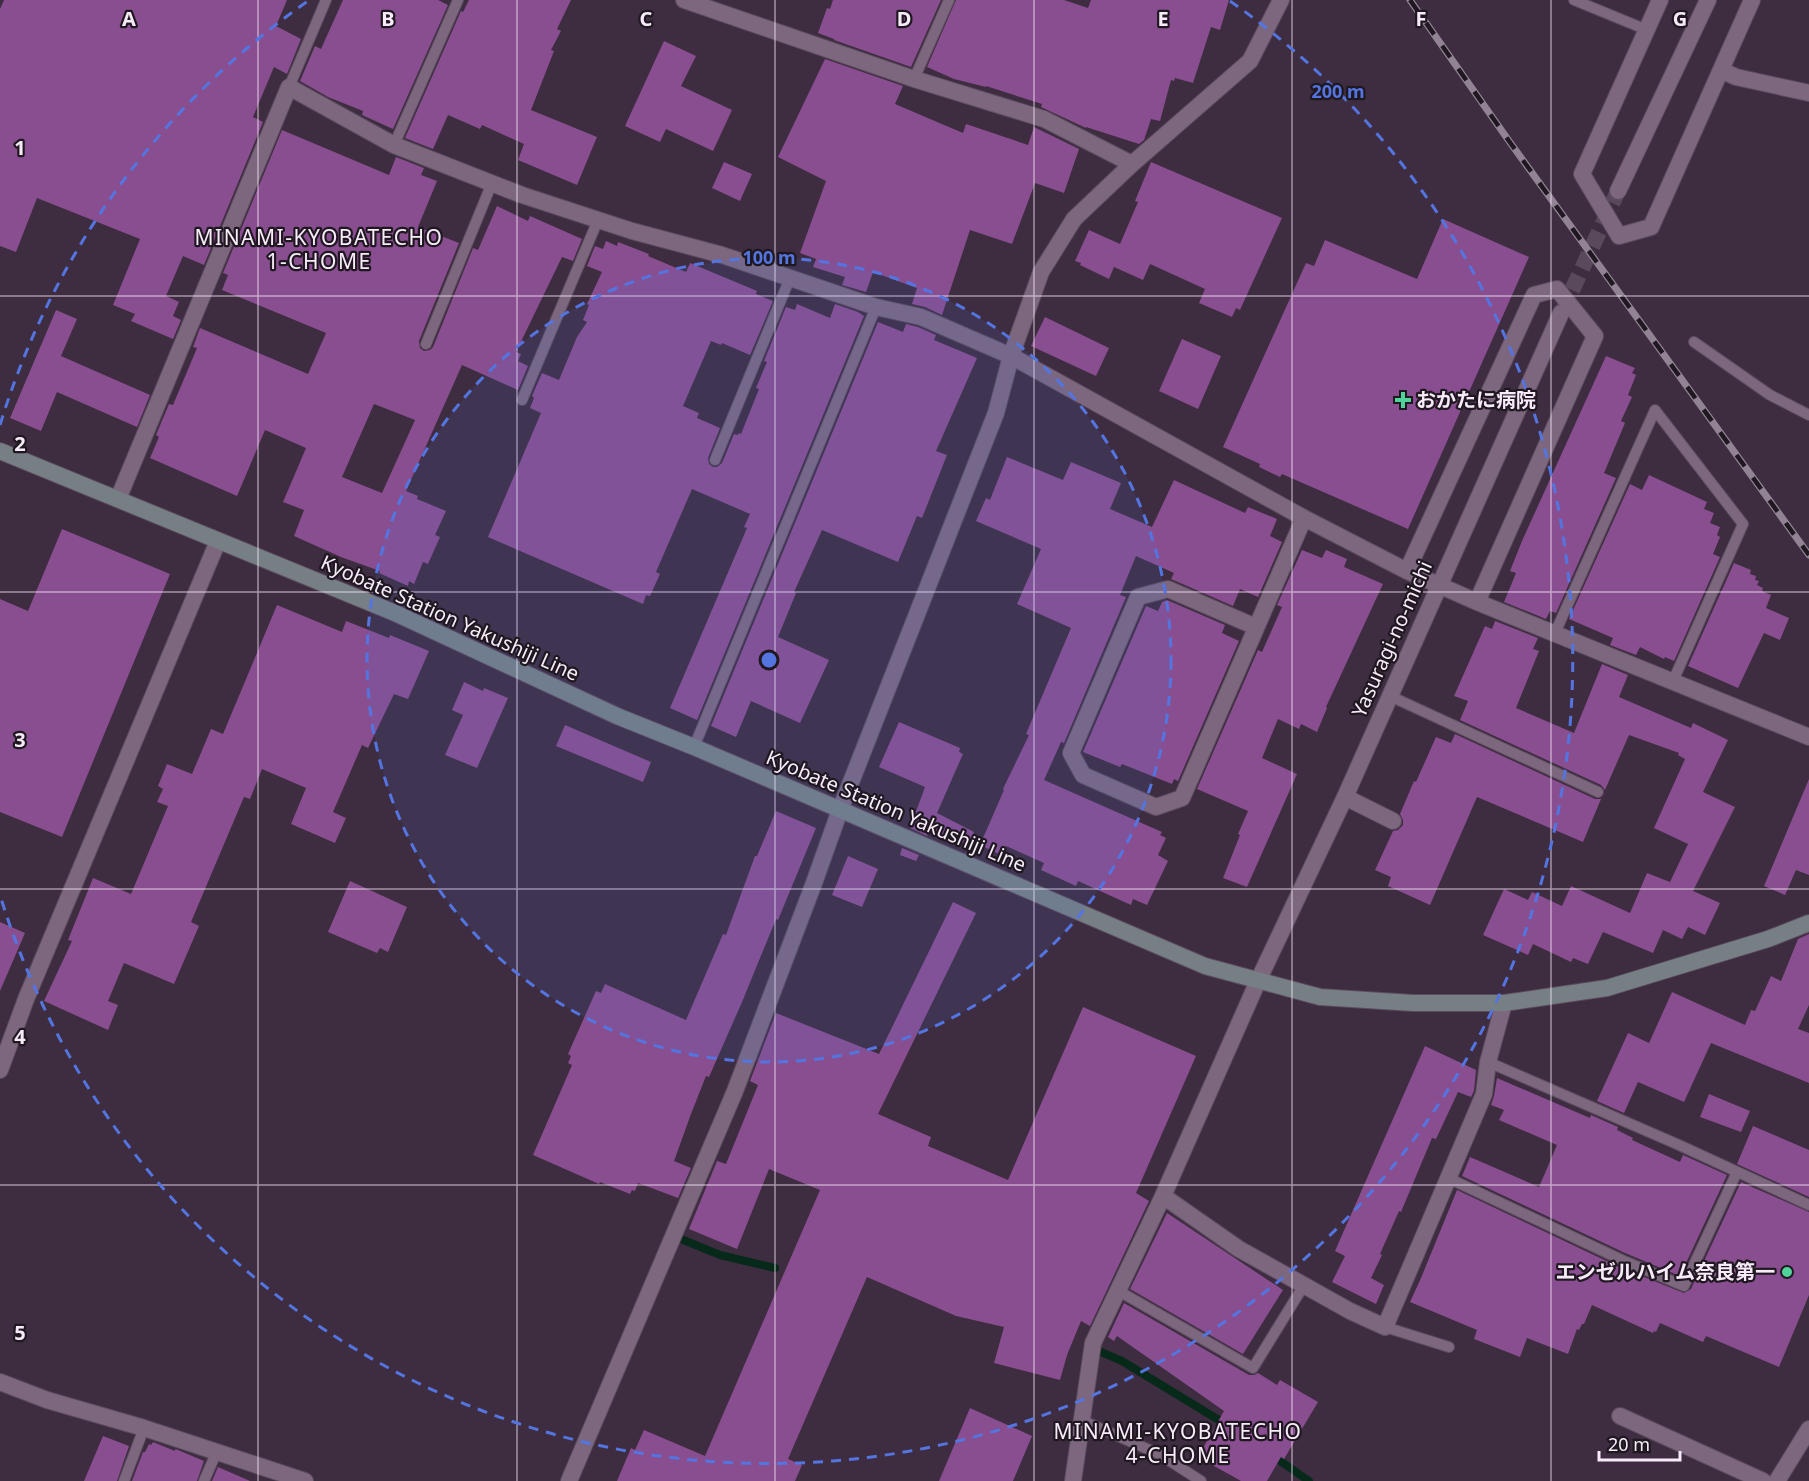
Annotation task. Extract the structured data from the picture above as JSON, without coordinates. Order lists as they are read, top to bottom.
{
  "streets": {
    "main road": ["Kyobate Station Yakushiji Line"],
    "street": ["Yasuragi-no-michi"]
  },
  "crossings": [
    ["Kyobate Station Yakushiji Line", "Yasuragi-no-michi"]
  ],
  "districts": ["MINAMI-KYOBATECHO 1-CHOME", "MINAMI-KYOBATECHO 4-CHOME"],
  "places": {
    "health": ["おかたに病院"],
    "other": ["エンゼルハイム奈良第一"]
  },
  "scale_bar": "20 m",
  "grid": {
    "columns": [
      "A",
      "B",
      "C",
      "D",
      "E",
      "F",
      "G"
    ],
    "rows": [
      "1",
      "2",
      "3",
      "4",
      "5"
    ]
  },
  "rings": ["200 m", "100 m"]
}
